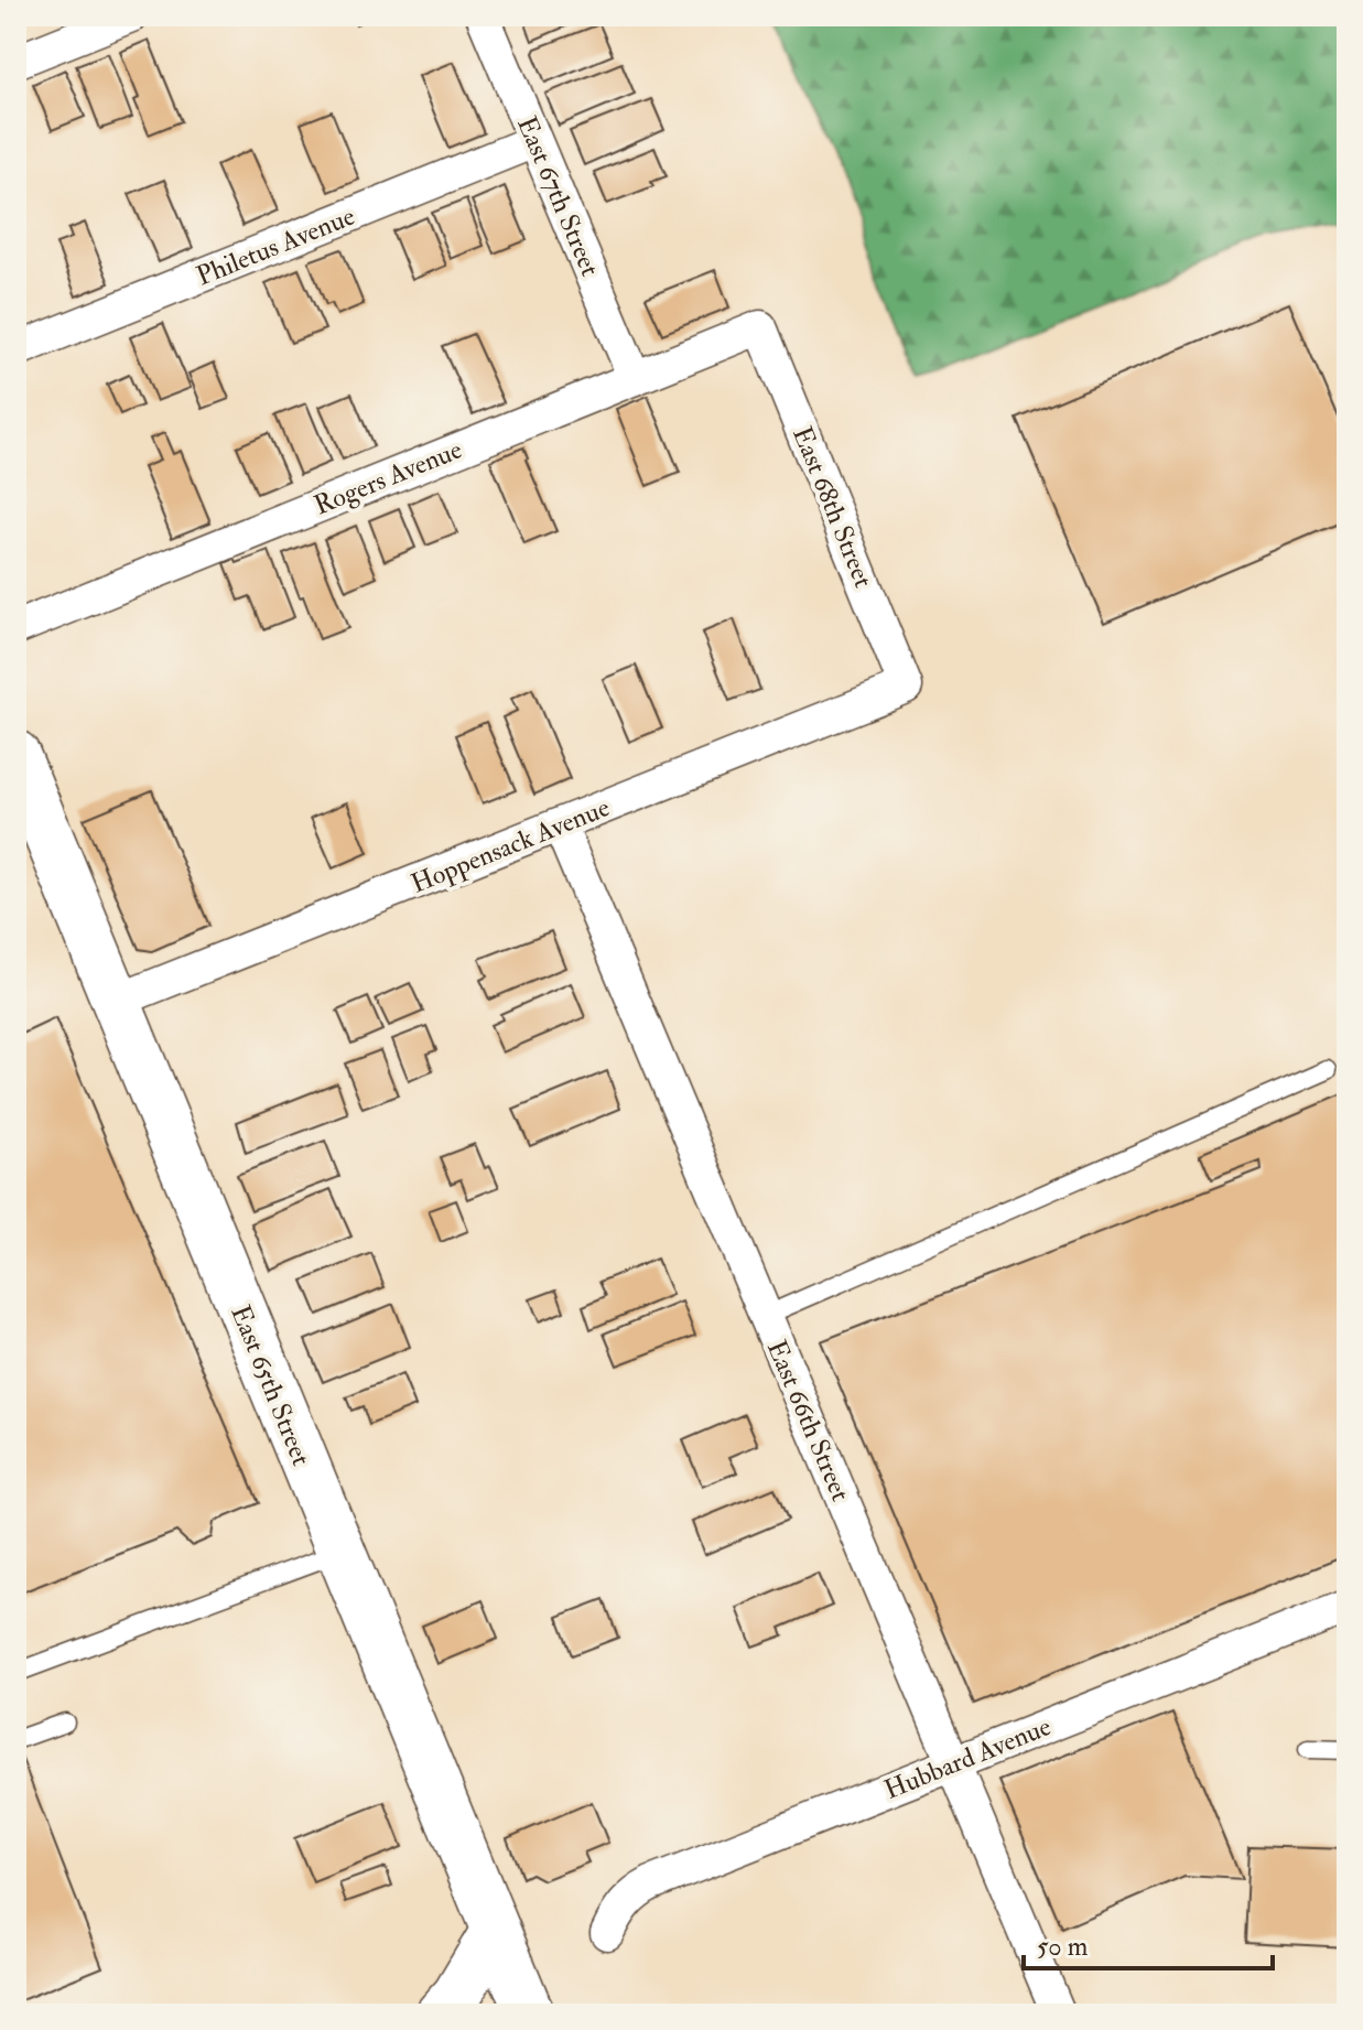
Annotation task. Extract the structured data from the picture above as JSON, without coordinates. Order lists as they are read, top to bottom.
{
  "streets": {
    "street": [
      "East 67th Street",
      "Philetus Avenue",
      "Rogers Avenue",
      "East 68th Street",
      "Hoppensack Avenue",
      "East 65th Street",
      "East 66th Street",
      "Hubbard Avenue"
    ]
  },
  "crossings": [
    ["East 67th Street", "Philetus Avenue"],
    ["East 67th Street", "Rogers Avenue"],
    ["Rogers Avenue", "East 68th Street"],
    ["East 68th Street", "Hoppensack Avenue"],
    ["Hoppensack Avenue", "East 65th Street"],
    ["Hoppensack Avenue", "East 66th Street"],
    ["East 66th Street", "Hubbard Avenue"]
  ],
  "scale_bar": "50 m"
}
